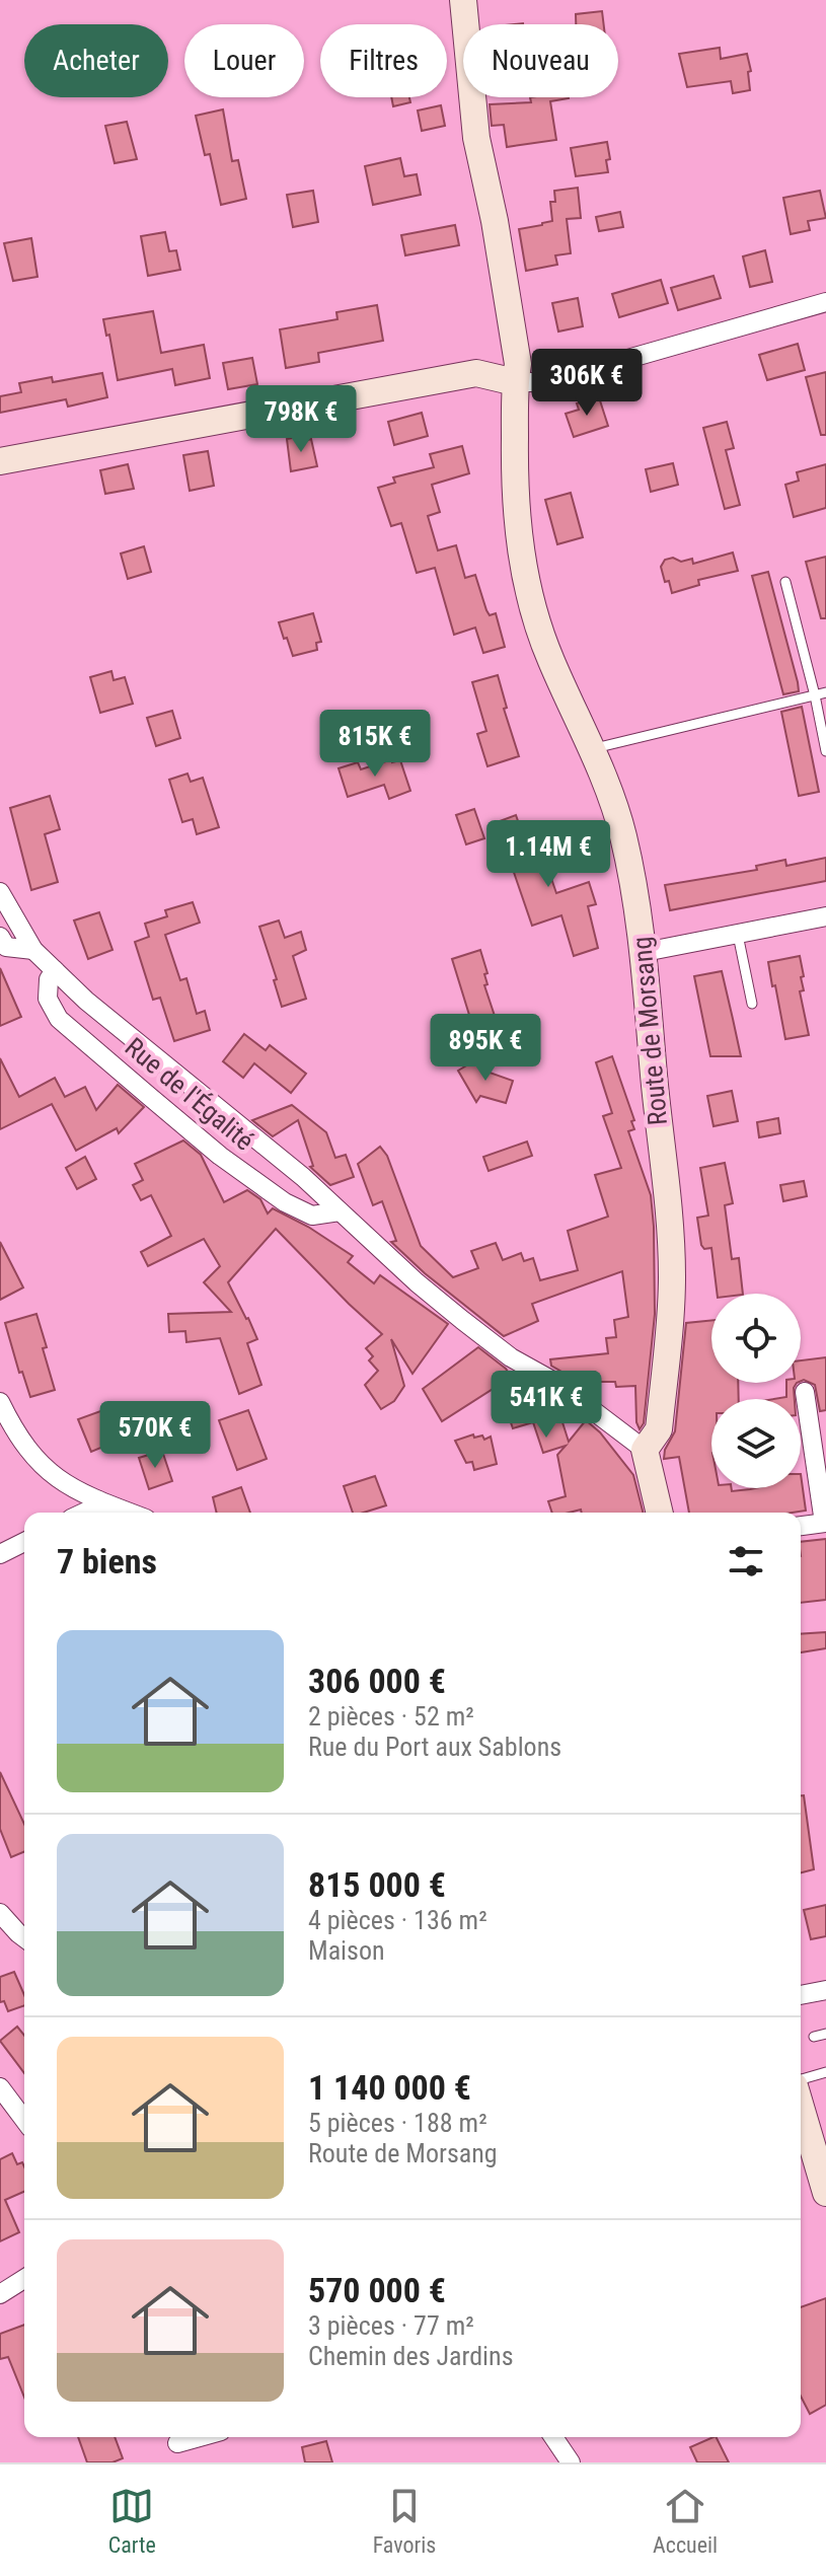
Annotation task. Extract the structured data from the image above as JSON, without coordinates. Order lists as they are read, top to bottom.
{
  "streets": {
    "street": ["Route de Morsang", "Rue de l'Égalité"]
  },
  "crossings": [
    ["Route de Morsang", "Rue de l'Égalité"]
  ],
  "page": {
    "chip": [
      "Acheter",
      "Louer",
      "Filtres",
      "Nouveau"
    ],
    "price": [
      "306K €",
      "798K €",
      "815K €",
      "1.14M €",
      "895K €",
      "541K €",
      "570K €"
    ],
    "heading": "7 biens",
    "list": [
      {
        "name": "306 000 €",
        "note": "2 pièces · 52 m² · Rue du Port aux Sablons"
      },
      {
        "name": "815 000 €",
        "note": "4 pièces · 136 m² · Maison"
      },
      {
        "name": "1 140 000 €",
        "note": "5 pièces · 188 m² · Route de Morsang"
      },
      {
        "name": "570 000 €",
        "note": "3 pièces · 77 m² · Chemin des Jardins"
      }
    ],
    "tabs": ["Carte", "Favoris", "Accueil"]
  }
}
